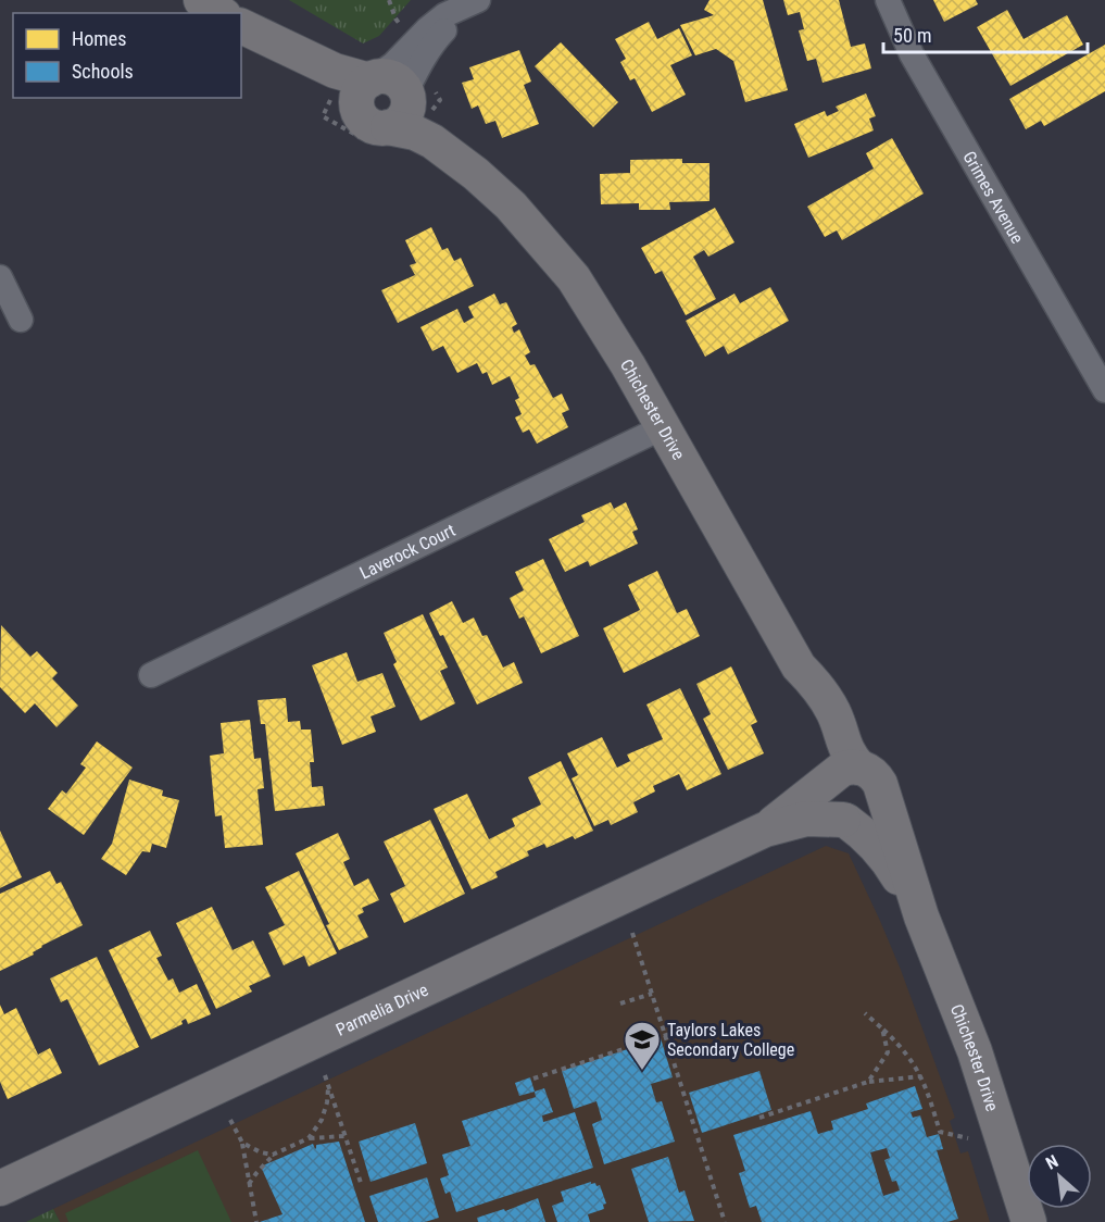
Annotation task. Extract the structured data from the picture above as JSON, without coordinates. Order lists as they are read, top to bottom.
{
  "streets": {
    "street": [
      "Grimes Avenue",
      "Chichester Drive",
      "Laverock Court",
      "Parmelia Drive"
    ]
  },
  "crossings": [
    ["Chichester Drive", "Laverock Court"],
    ["Chichester Drive", "Parmelia Drive"]
  ],
  "places": {
    "school or university": ["Taylors Lakes Secondary College"]
  },
  "legend": ["Homes", "Schools"],
  "scale_bar": "50 m",
  "north": "top left"
}
